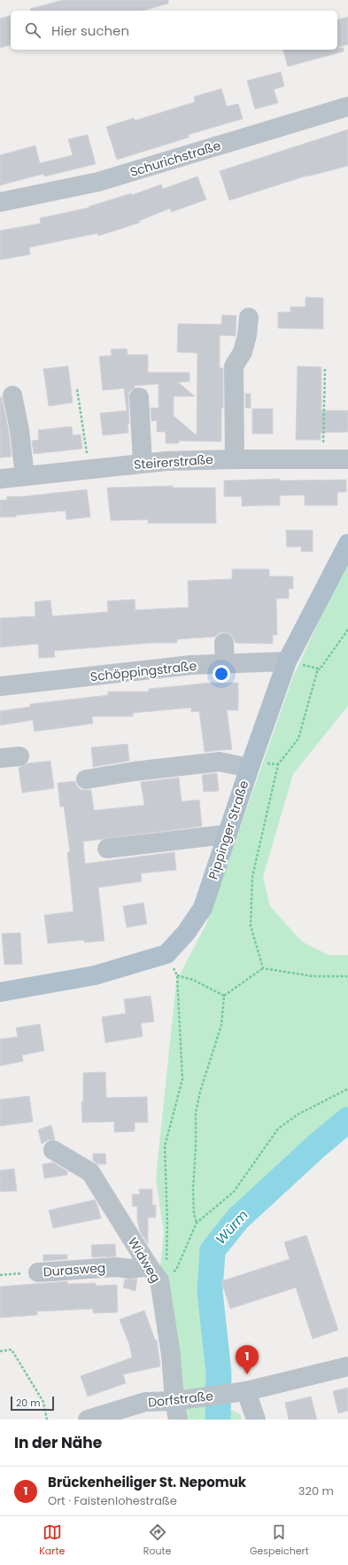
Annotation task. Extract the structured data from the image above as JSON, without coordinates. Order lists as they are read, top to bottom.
{
  "streets": {
    "main road": ["Pippinger Straße"],
    "street": [
      "Schurichstraße",
      "Steirerstraße",
      "Schöppingstraße",
      "Widweg",
      "Durasweg",
      "Dorfstraße"
    ]
  },
  "crossings": [
    ["Schöppingstraße", "Pippinger Straße"],
    ["Widweg", "Durasweg"],
    ["Widweg", "Dorfstraße"]
  ],
  "water": ["Würm"],
  "scale_bar": "20 m",
  "page": {
    "search": "Hier suchen",
    "pins": "1",
    "scale": "20 m",
    "heading": "In der Nähe",
    "list": [
      {
        "mark": "1",
        "name": "Brückenheiliger St. Nepomuk",
        "note": "Ort · Faistenlohestraße",
        "value": "320 m"
      }
    ],
    "nav": ["Karte", "Route", "Gespeichert"]
  }
}
